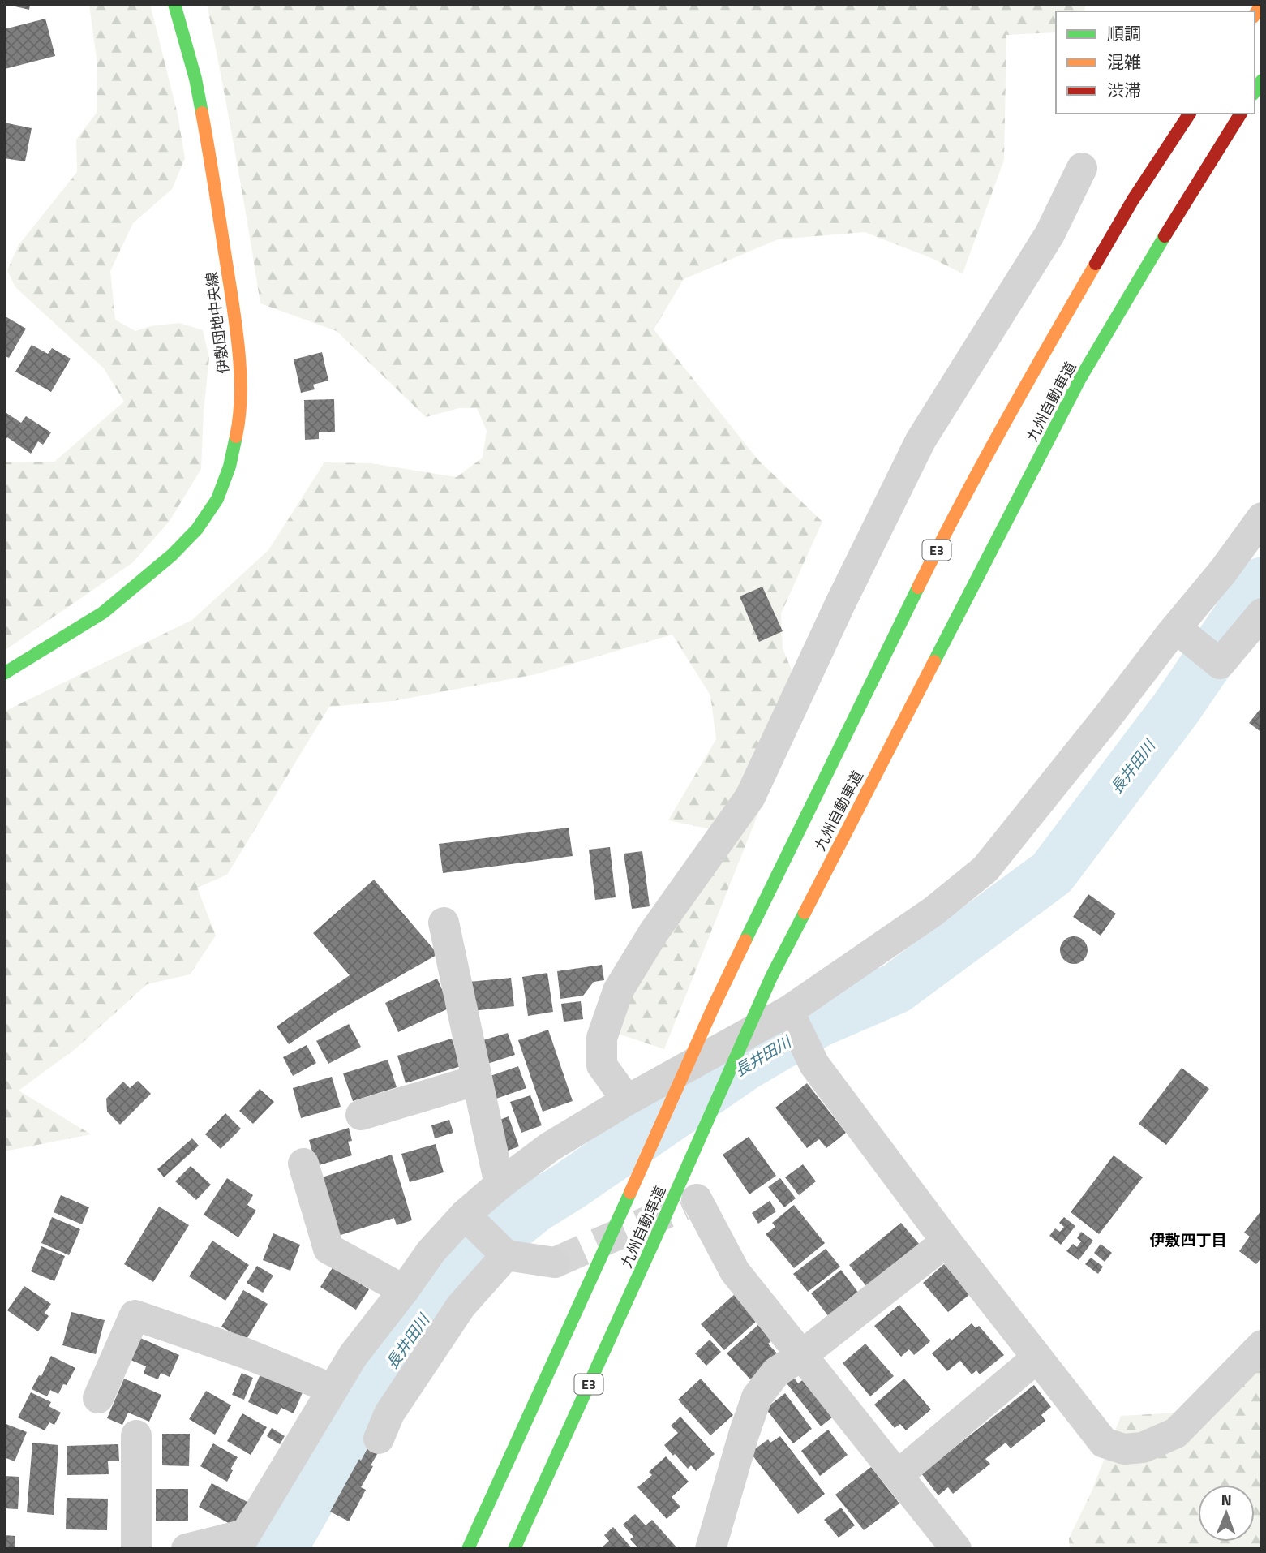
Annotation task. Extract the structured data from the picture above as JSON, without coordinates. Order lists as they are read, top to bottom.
{
  "streets": {
    "main road": ["伊敷団地中央線", "九州自動車道", "E3"]
  },
  "districts": ["伊敷四丁目"],
  "water": ["長井田川"],
  "legend": ["順調", "混雑", "渋滞"],
  "north": "top"
}
